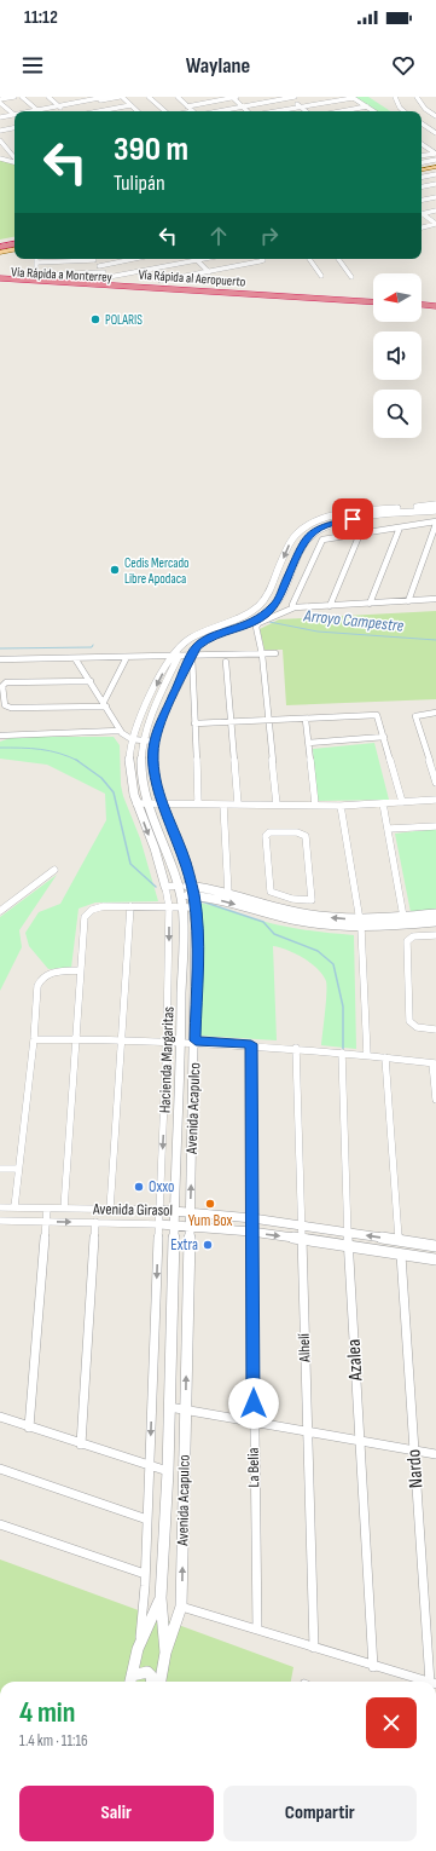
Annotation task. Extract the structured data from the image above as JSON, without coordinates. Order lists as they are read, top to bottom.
{
  "streets": {
    "highway": ["Vía Rápida a Monterrey", "Vía Rápida al Aeropuerto"],
    "street": [
      "Hacienda Margaritas",
      "Avenida Acapulco",
      "Avenida Girasol",
      "Alhelí",
      "Azalea",
      "La Belia",
      "Nardo"
    ]
  },
  "crossings": [
    ["Hacienda Margaritas", "Avenida Acapulco"],
    ["Hacienda Margaritas", "Avenida Girasol"],
    ["Avenida Acapulco", "Avenida Girasol"],
    ["Avenida Girasol", "Alhelí"],
    ["Avenida Girasol", "Azalea"],
    ["Avenida Girasol", "La Belia"],
    ["Avenida Girasol", "Nardo"]
  ],
  "water": ["Arroyo Campestre"],
  "places": [
    "POLARIS",
    "Cedis Mercado Libre Apodaca",
    "Oxxo",
    "Yum Box",
    "Extra"
  ],
  "north": "left",
  "page": {
    "status": "11:12",
    "header": "Waylane",
    "turn": ["390 m", "Tulipán"],
    "heading": ["4 min", "1.4 km · 11:16"],
    "buttons": ["Salir", "Compartir"]
  }
}
